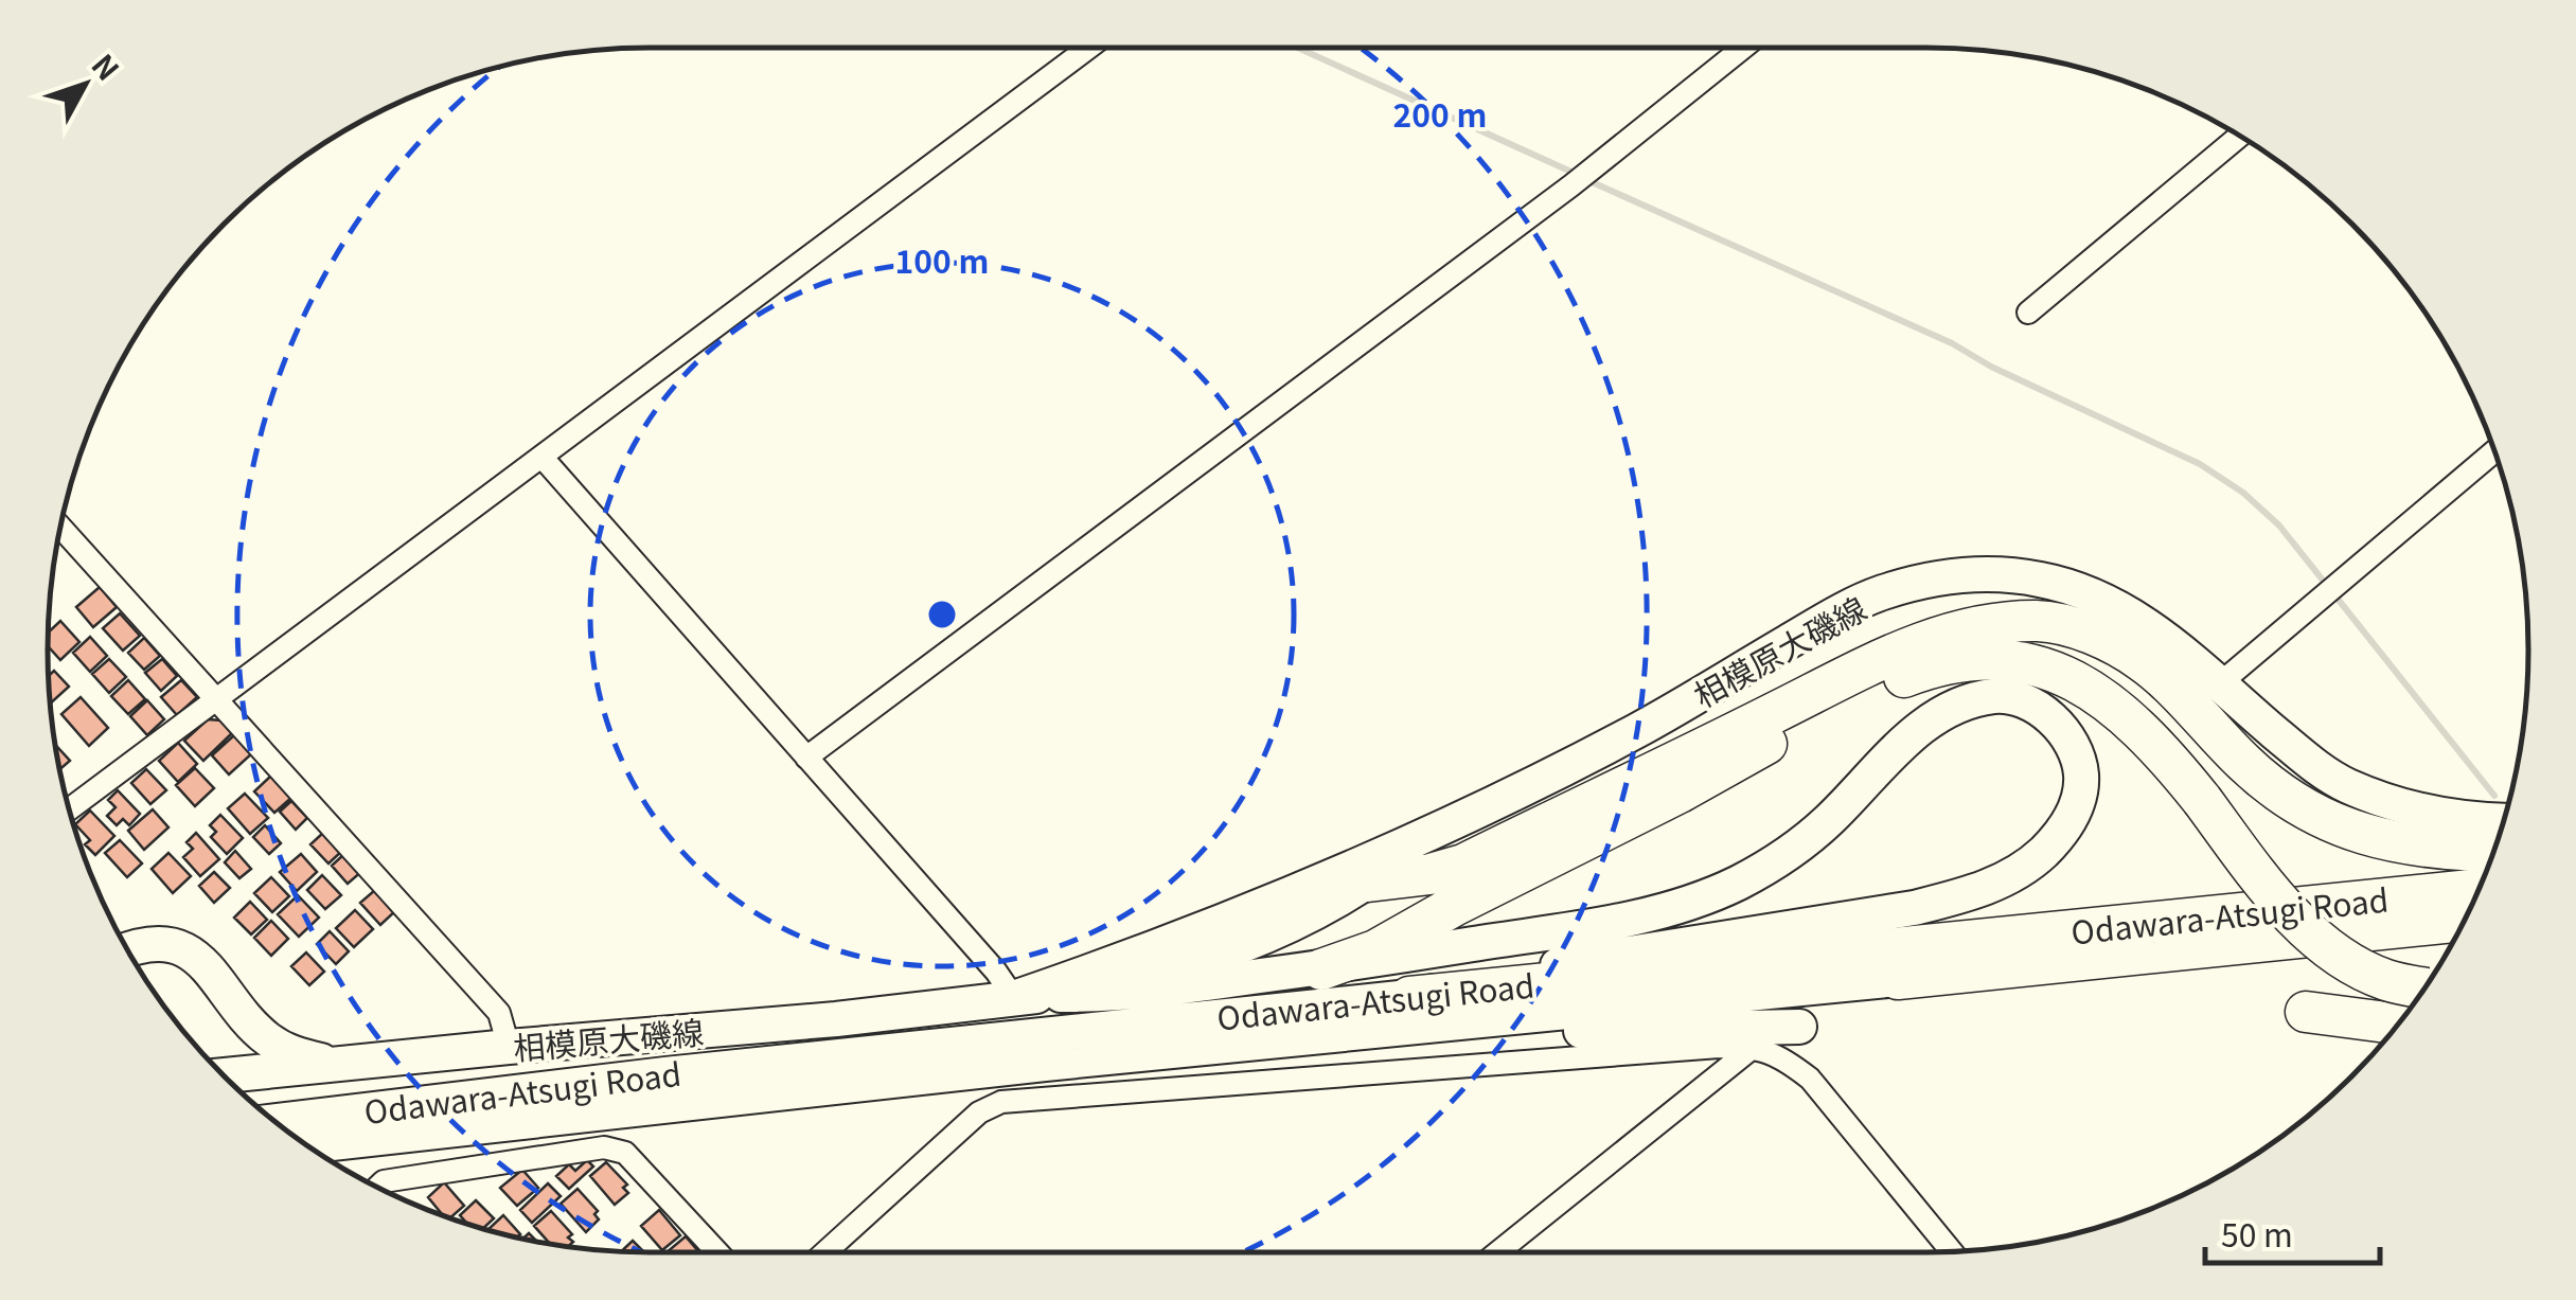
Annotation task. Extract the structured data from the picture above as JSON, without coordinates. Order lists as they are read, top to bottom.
{
  "streets": {
    "highway": ["Odawara-Atsugi Road"],
    "main road": ["相模原大磯線"]
  },
  "scale_bar": "50 m",
  "north": "top right",
  "rings": ["200 m", "100 m"]
}
